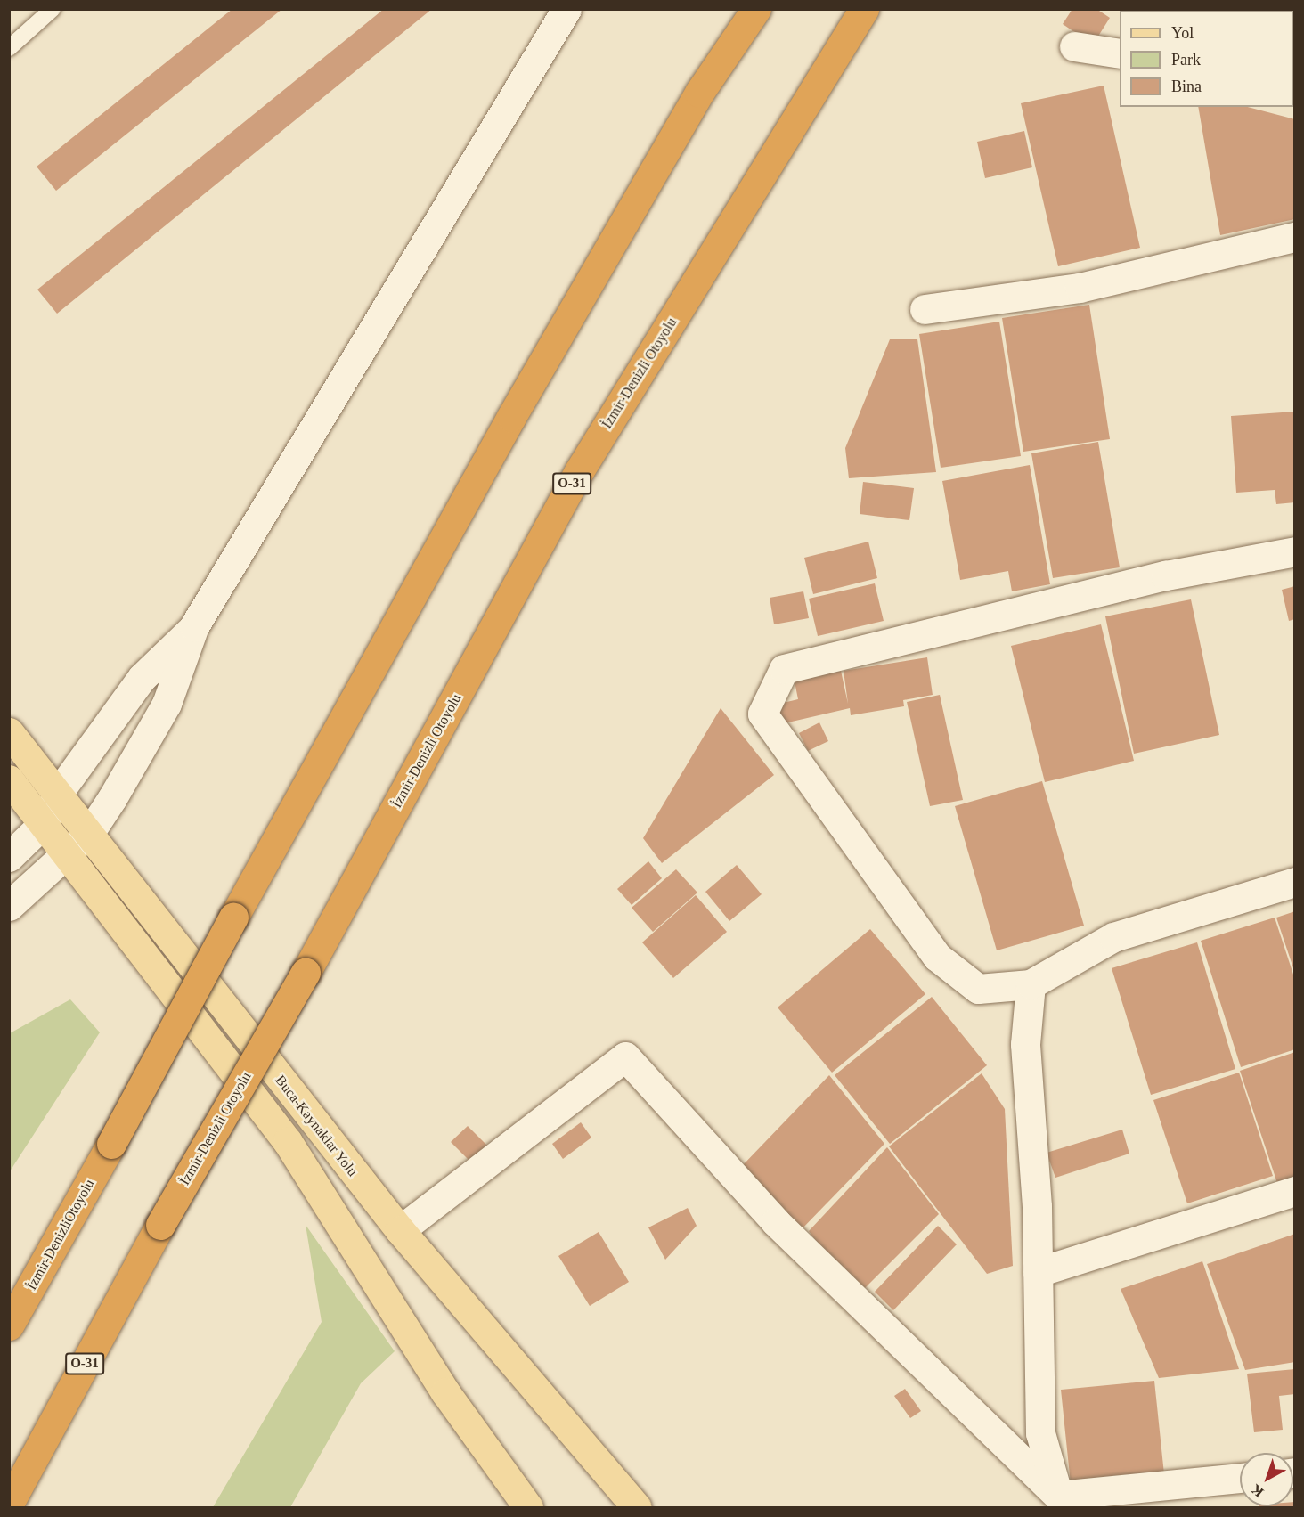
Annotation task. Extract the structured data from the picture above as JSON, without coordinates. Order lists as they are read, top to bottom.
{
  "streets": {
    "highway": ["İzmir-Denizli Otoyolu", "O-31", "İzmir-DenizliOtoyolu"],
    "main road": ["Buca-Kaynaklar Yolu"]
  },
  "legend": ["Yol", "Park", "Bina"],
  "north": "bottom left"
}
